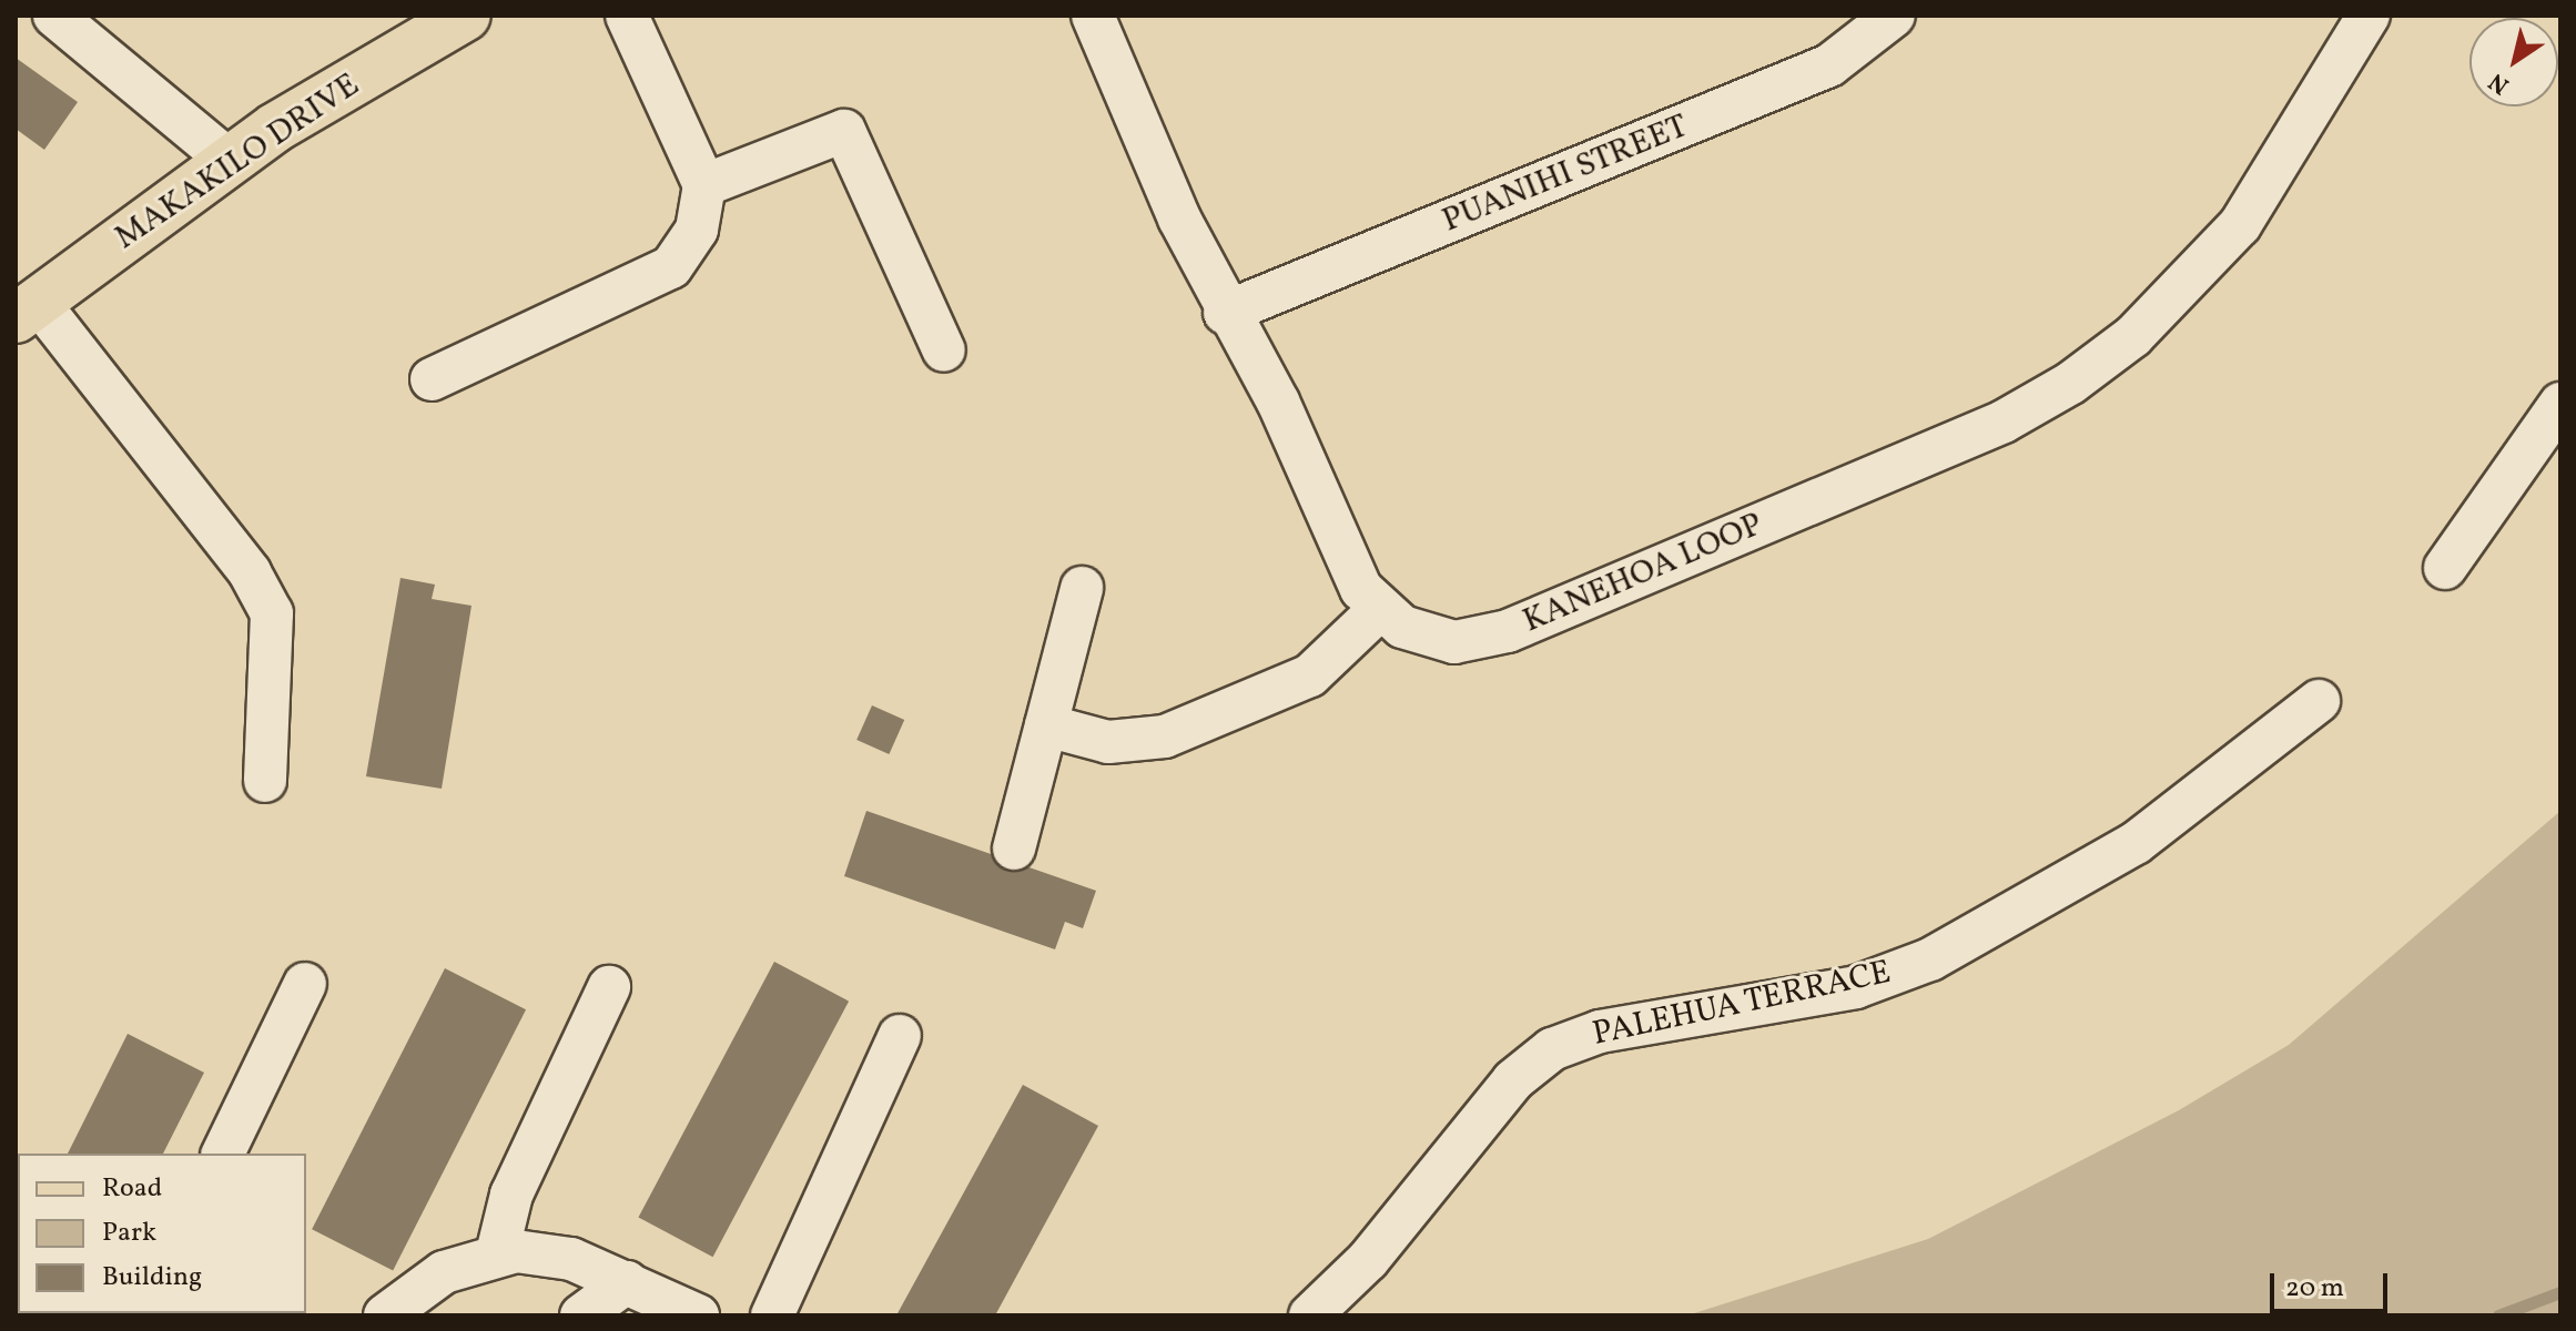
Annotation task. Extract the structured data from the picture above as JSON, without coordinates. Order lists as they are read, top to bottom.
{
  "streets": {
    "main road": ["MAKAKILO DRIVE"],
    "street": ["PUANIHI STREET", "KANEHOA LOOP", "PALEHUA TERRACE"]
  },
  "crossings": [
    ["PUANIHI STREET", "KANEHOA LOOP"]
  ],
  "legend": ["Road", "Park", "Building"],
  "scale_bar": "20 m",
  "north": "bottom left"
}
